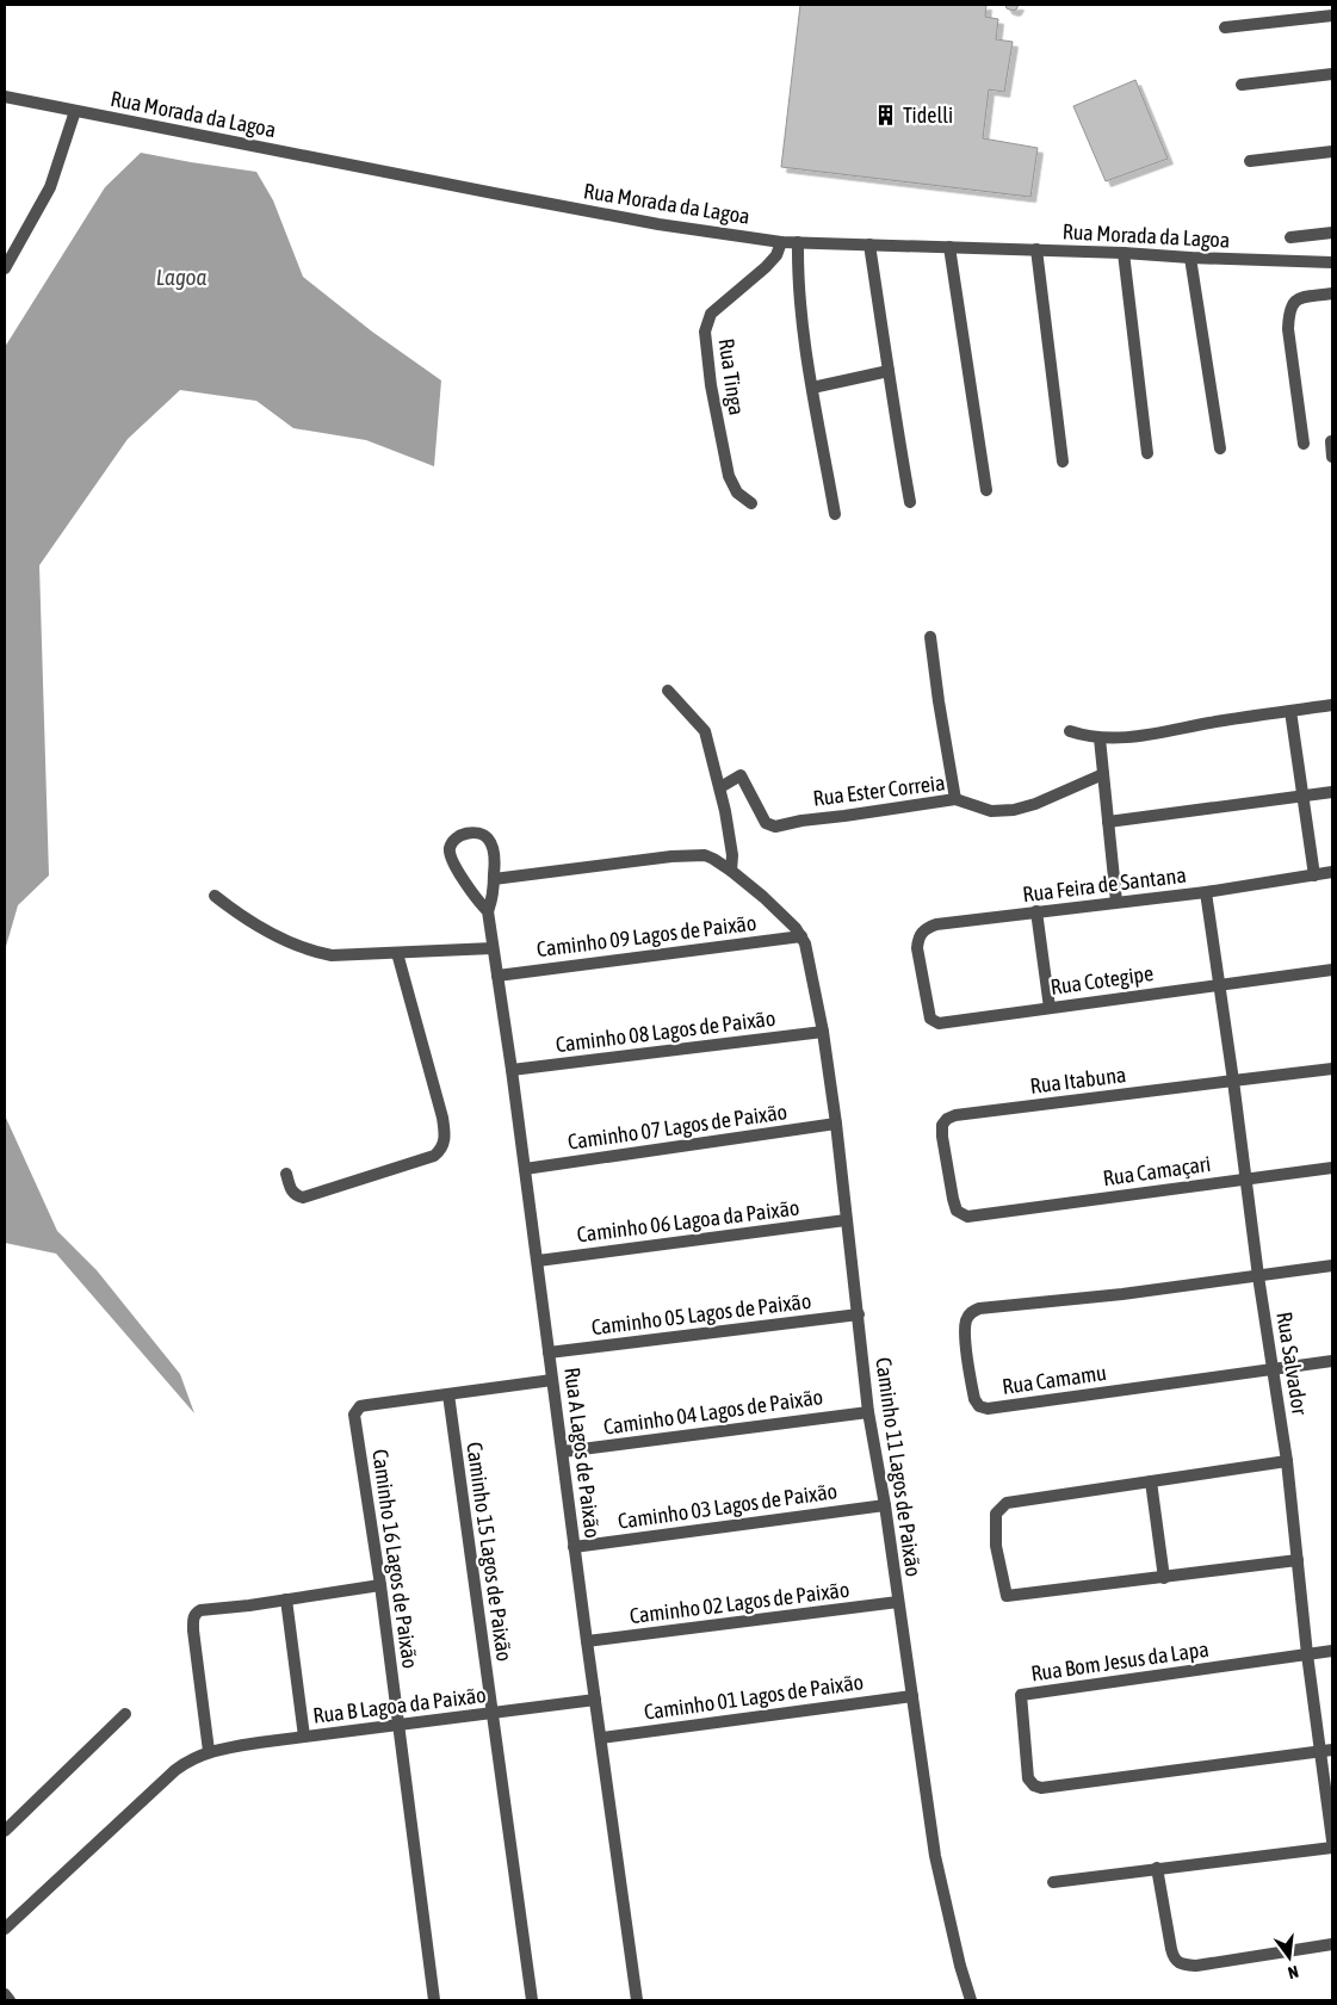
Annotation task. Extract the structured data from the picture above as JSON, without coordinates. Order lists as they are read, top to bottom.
{
  "streets": {
    "street": [
      "Rua Morada da Lagoa",
      "Rua Tinga",
      "Rua Ester Correia",
      "Rua Feira de Santana",
      "Caminho 09 Lagos de Paixão",
      "Rua Cotegipe",
      "Caminho 08 Lagos de Paixão",
      "Rua Itabuna",
      "Caminho 07 Lagos de Paixão",
      "Rua Camaçari",
      "Caminho 06 Lagoa da Paixão",
      "Caminho 05 Lagos de Paixão",
      "Rua Salvador",
      "Rua Camamu",
      "Caminho 04 Lagos de Paixão",
      "Rua A Lagos de Paixão",
      "Caminho 11 Lagos de Paixão",
      "Caminho 03 Lagos de Paixão",
      "Caminho 15 Lagos de Paixão",
      "Caminho 16 Lagos de Paixão",
      "Caminho 02 Lagos de Paixão",
      "Rua Bom Jesus da Lapa",
      "Caminho 01 Lagos de Paixão",
      "Rua B Lagoa da Paixão"
    ]
  },
  "crossings": [
    ["Rua Morada da Lagoa", "Rua Tinga"],
    ["Rua Feira de Santana", "Rua Cotegipe"],
    ["Rua Feira de Santana", "Rua Salvador"],
    ["Caminho 09 Lagos de Paixão", "Rua A Lagos de Paixão"],
    ["Caminho 09 Lagos de Paixão", "Caminho 11 Lagos de Paixão"],
    ["Rua Cotegipe", "Rua Salvador"],
    ["Caminho 08 Lagos de Paixão", "Rua A Lagos de Paixão"],
    ["Caminho 08 Lagos de Paixão", "Caminho 11 Lagos de Paixão"],
    ["Rua Itabuna", "Rua Camaçari"],
    ["Rua Itabuna", "Rua Salvador"],
    ["Caminho 07 Lagos de Paixão", "Rua A Lagos de Paixão"],
    ["Caminho 07 Lagos de Paixão", "Caminho 11 Lagos de Paixão"],
    ["Rua Camaçari", "Rua Salvador"],
    ["Caminho 06 Lagoa da Paixão", "Rua A Lagos de Paixão"],
    ["Caminho 06 Lagoa da Paixão", "Caminho 11 Lagos de Paixão"],
    ["Caminho 05 Lagos de Paixão", "Rua A Lagos de Paixão"],
    ["Caminho 05 Lagos de Paixão", "Caminho 11 Lagos de Paixão"],
    ["Rua Salvador", "Rua Camamu"],
    ["Rua Salvador", "Rua Bom Jesus da Lapa"],
    ["Caminho 04 Lagos de Paixão", "Rua A Lagos de Paixão"],
    ["Caminho 04 Lagos de Paixão", "Caminho 11 Lagos de Paixão"],
    ["Rua A Lagos de Paixão", "Caminho 03 Lagos de Paixão"],
    ["Rua A Lagos de Paixão", "Caminho 16 Lagos de Paixão"],
    ["Rua A Lagos de Paixão", "Caminho 02 Lagos de Paixão"],
    ["Rua A Lagos de Paixão", "Caminho 01 Lagos de Paixão"],
    ["Rua A Lagos de Paixão", "Rua B Lagoa da Paixão"],
    ["Caminho 11 Lagos de Paixão", "Caminho 03 Lagos de Paixão"],
    ["Caminho 11 Lagos de Paixão", "Caminho 02 Lagos de Paixão"],
    ["Caminho 11 Lagos de Paixão", "Caminho 01 Lagos de Paixão"],
    ["Caminho 15 Lagos de Paixão", "Caminho 16 Lagos de Paixão"],
    ["Caminho 15 Lagos de Paixão", "Rua B Lagoa da Paixão"],
    ["Caminho 16 Lagos de Paixão", "Rua B Lagoa da Paixão"]
  ],
  "water": ["Lagoa"],
  "places": {
    "building": ["Tidelli"]
  },
  "north": "bottom"
}
